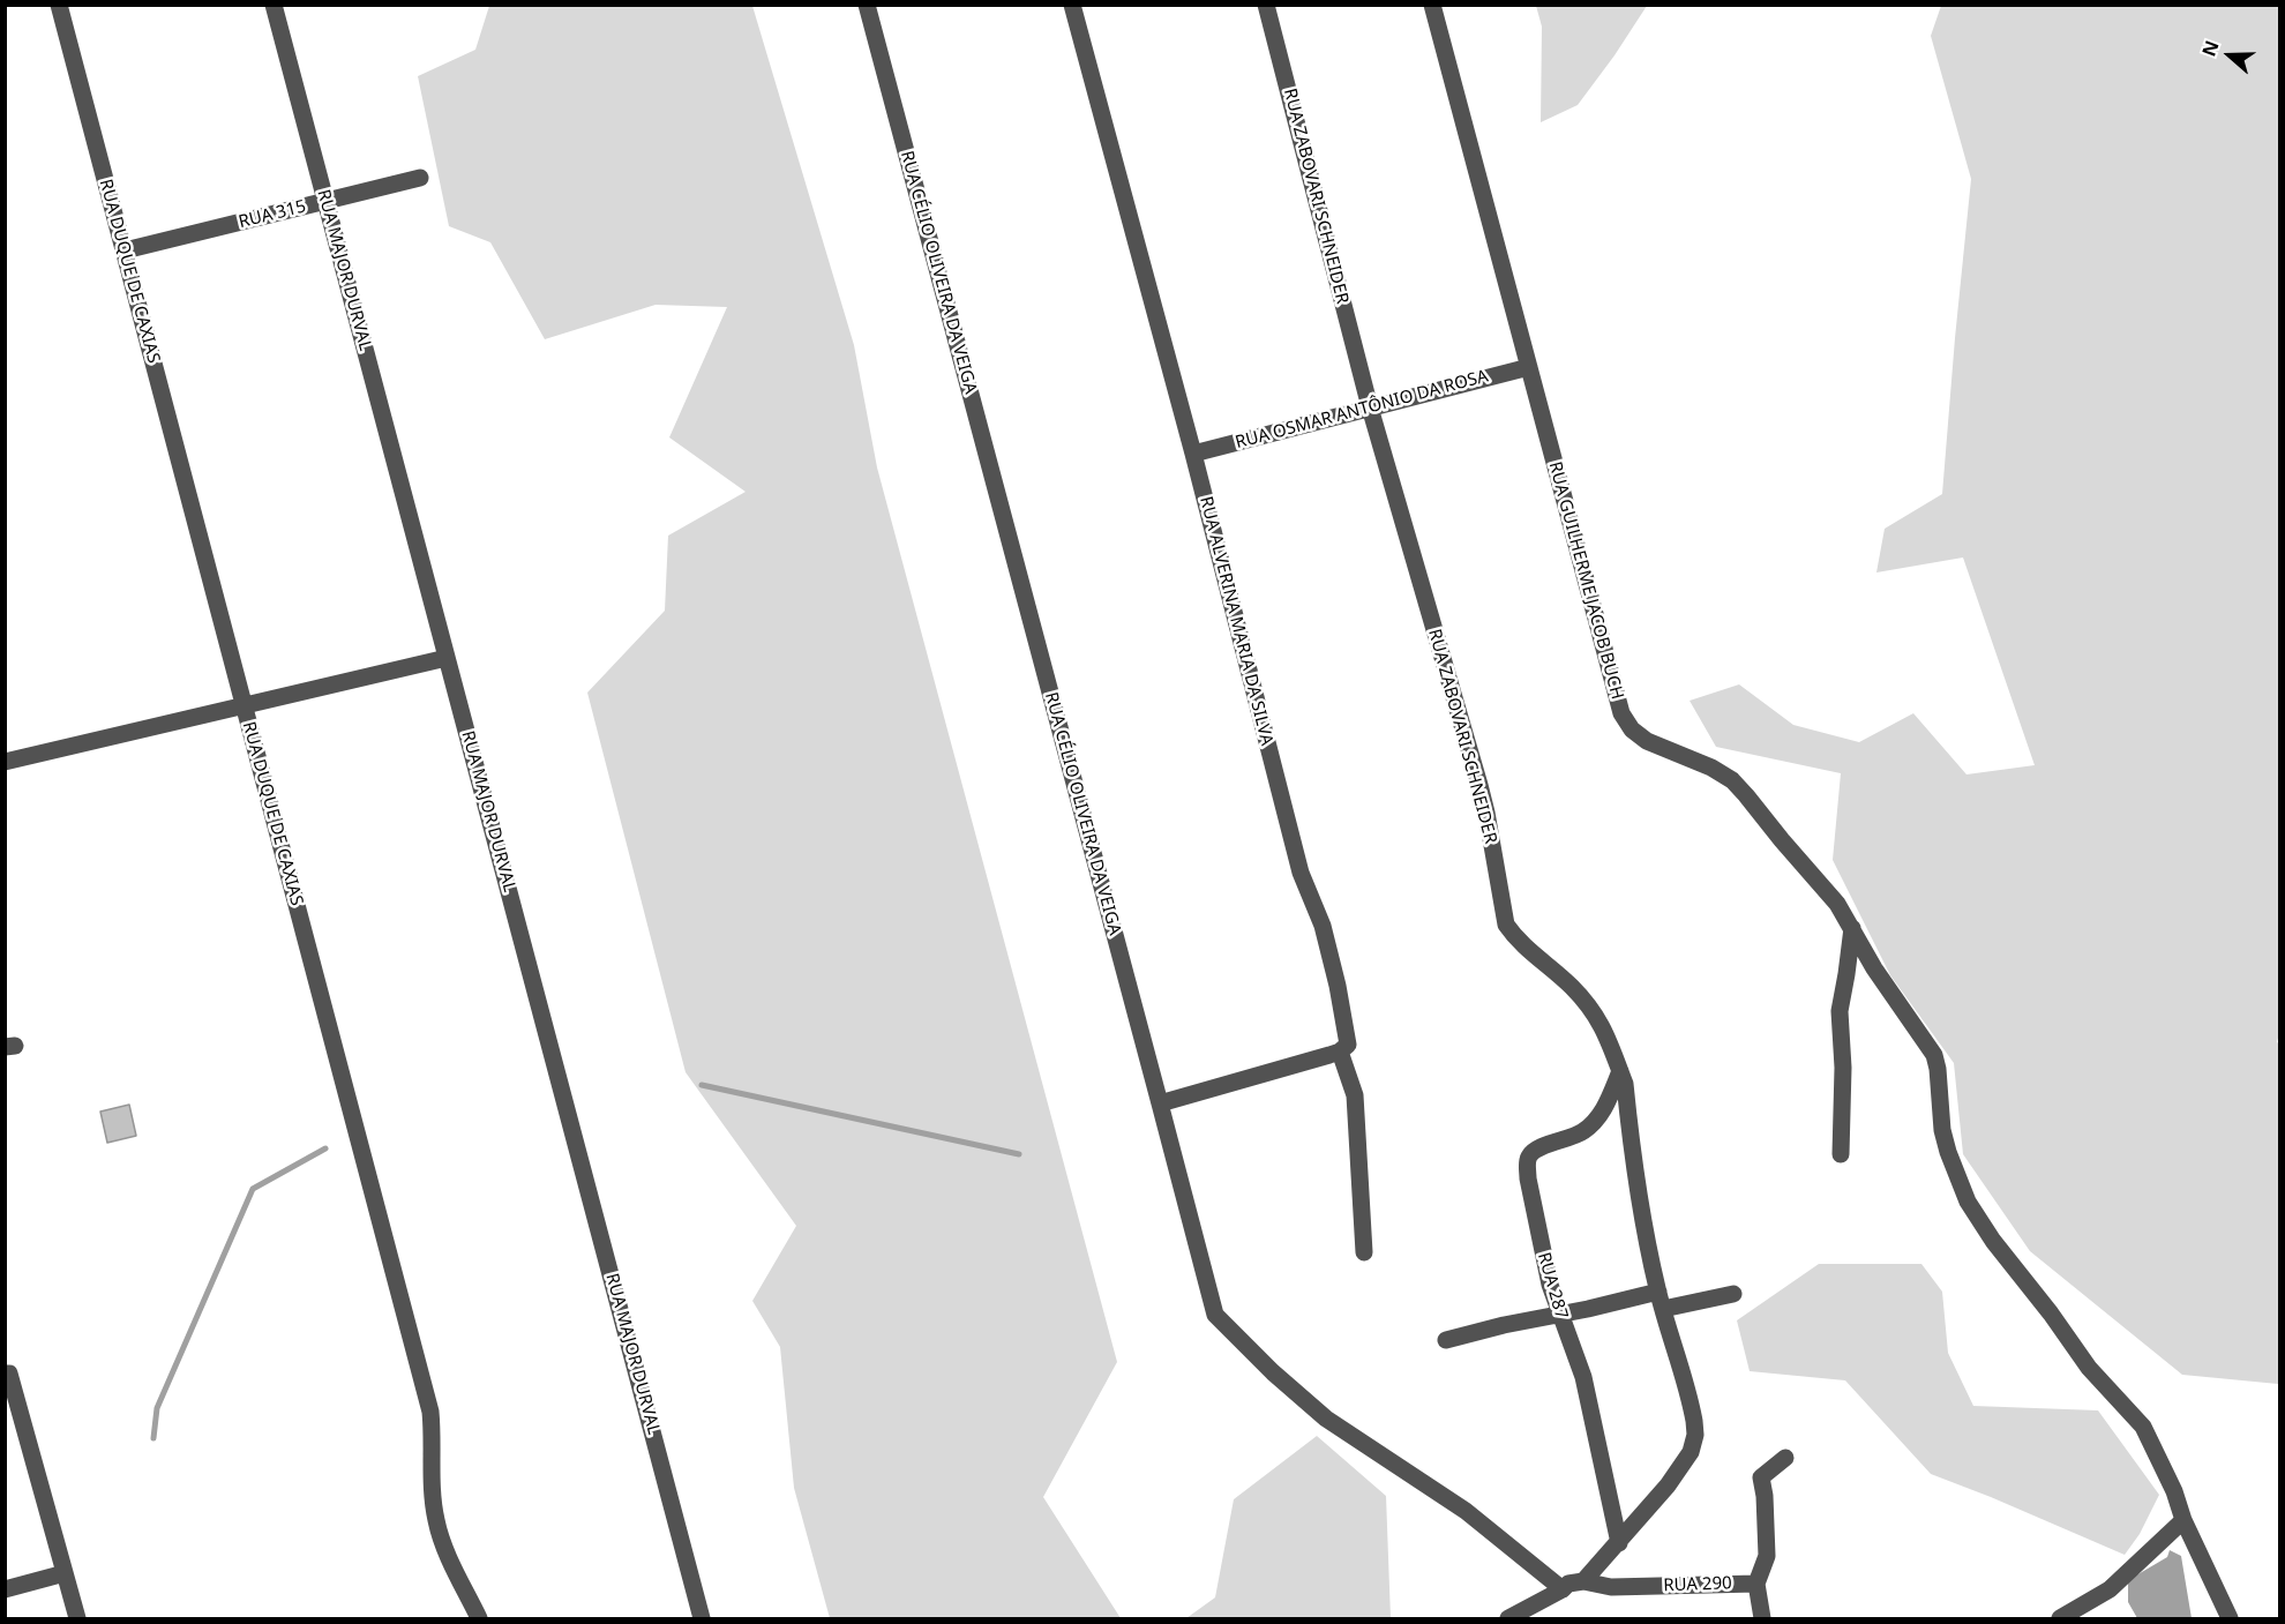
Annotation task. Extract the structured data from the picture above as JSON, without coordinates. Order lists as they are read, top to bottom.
{
  "streets": {
    "street": [
      "RUA ZABOVARI SCHNEIDER",
      "RUA 315",
      "RUA MAJOR DURVAL",
      "RUA DUQUE DE CAXIAS",
      "RUA CÉLIO OLIVEIRA DA VEIGA",
      "RUA OSMAR ANTÔNIO DA ROSA",
      "RUA GUILHERME JACOB BUCH",
      "RUA ALVERINA MARIA DA SILVA",
      "RUA 287",
      "RUA 290"
    ]
  },
  "crossings": [
    ["RUA ZABOVARI SCHNEIDER", "RUA CÉLIO OLIVEIRA DA VEIGA"],
    ["RUA ZABOVARI SCHNEIDER", "RUA OSMAR ANTÔNIO DA ROSA"],
    ["RUA ZABOVARI SCHNEIDER", "RUA 287"],
    ["RUA ZABOVARI SCHNEIDER", "RUA 290"],
    ["RUA 315", "RUA MAJOR DURVAL"],
    ["RUA 315", "RUA DUQUE DE CAXIAS"],
    ["RUA OSMAR ANTÔNIO DA ROSA", "RUA GUILHERME JACOB BUCH"],
    ["RUA OSMAR ANTÔNIO DA ROSA", "RUA ALVERINA MARIA DA SILVA"]
  ],
  "north": "left"
}
